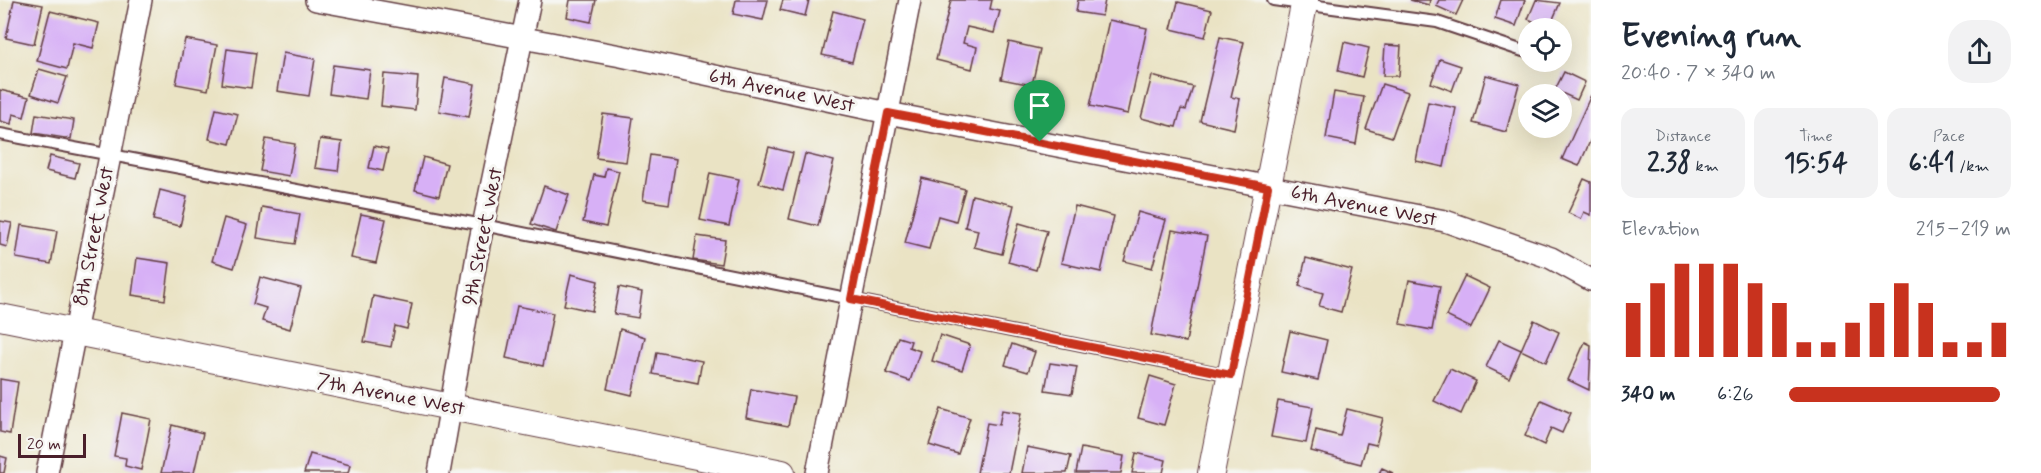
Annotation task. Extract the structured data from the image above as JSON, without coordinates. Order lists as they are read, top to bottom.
{
  "streets": {
    "street": [
      "6th Avenue West",
      "8th Street West",
      "9th Street West",
      "7th Avenue West"
    ]
  },
  "crossings": [
    ["6th Avenue West", "9th Street West"],
    ["8th Street West", "7th Avenue West"],
    ["9th Street West", "7th Avenue West"]
  ],
  "scale_bar": "20 m",
  "page": {
    "heading": ["Evening run", "20:40 · 7 × 340 m"],
    "stats": [
      ["Distance", "2.38 km"],
      ["Time", "15:54"],
      ["Pace", "6:41 /km"]
    ],
    "chart": ["Elevation", "215–219 m"],
    "list": [
      {
        "name": "340 m",
        "note": "6:26"
      }
    ],
    "scale": "20 m"
  }
}
